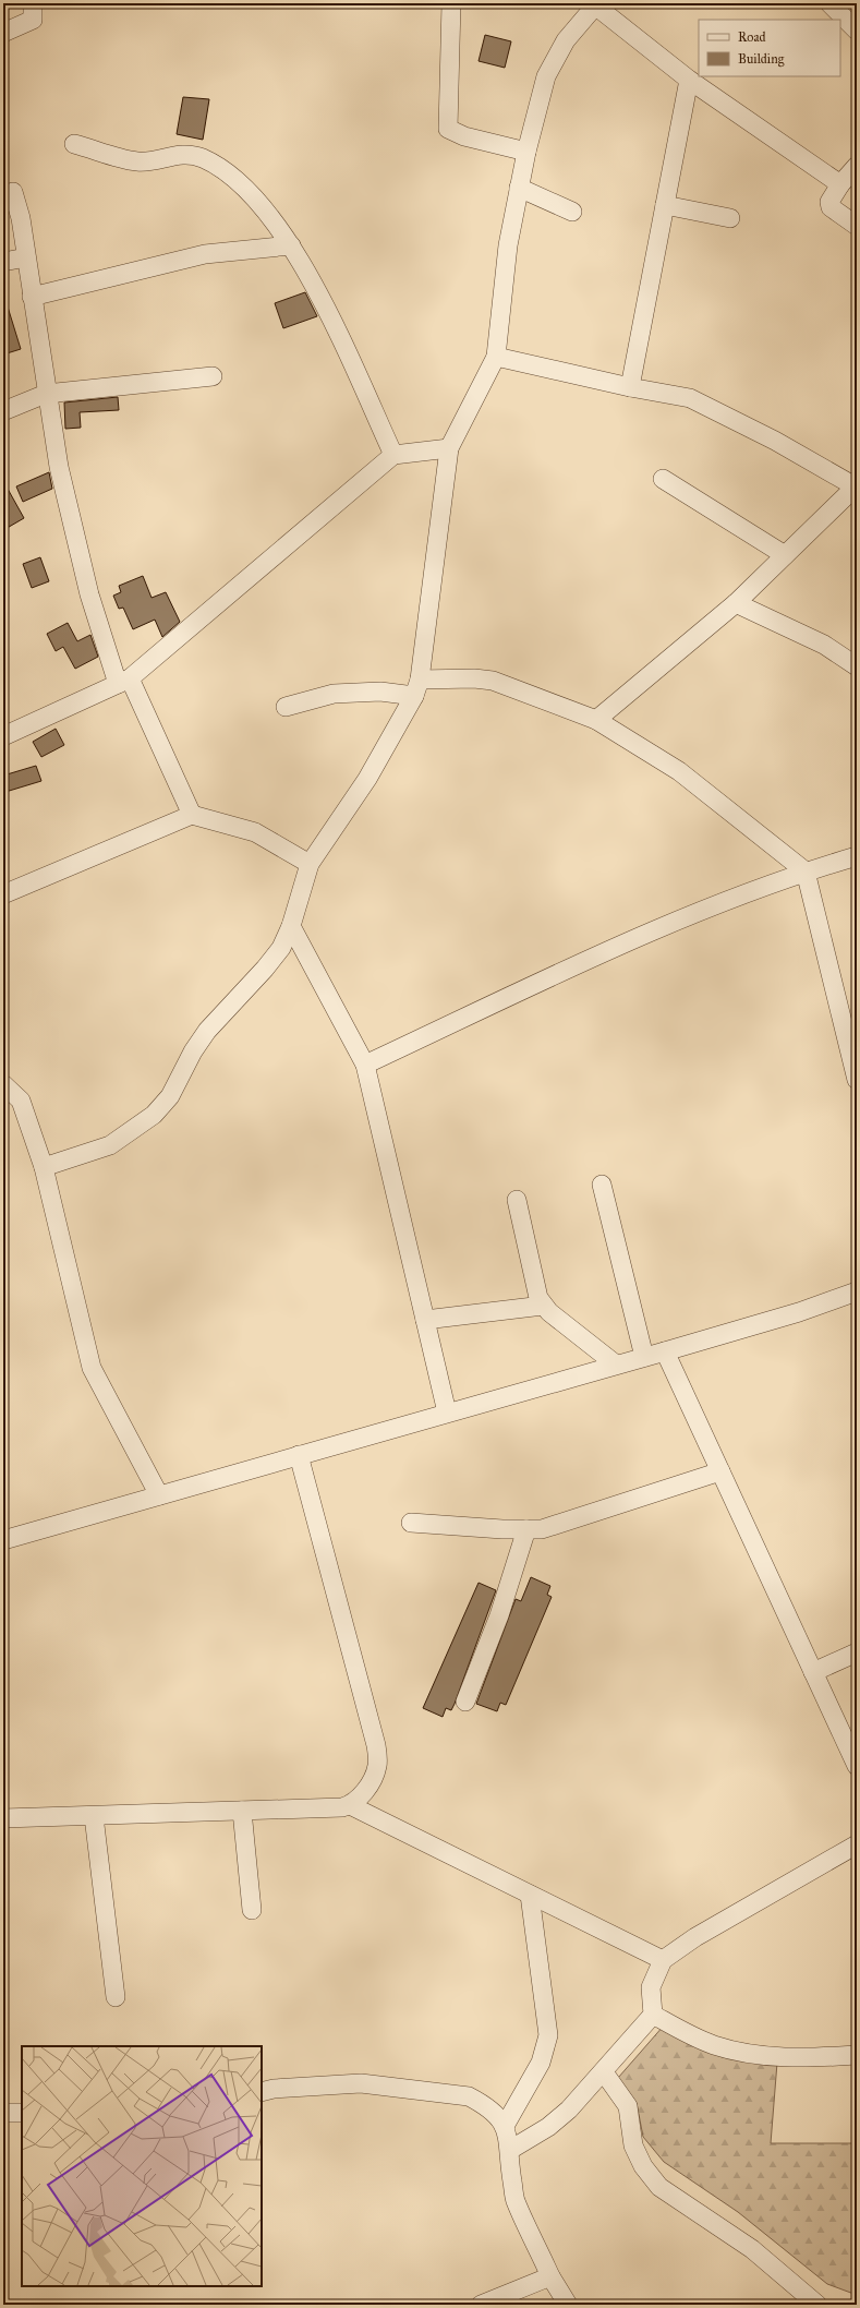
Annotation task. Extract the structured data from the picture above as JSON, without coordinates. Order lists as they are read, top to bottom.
{
  "legend": ["Road", "Building"]
}
